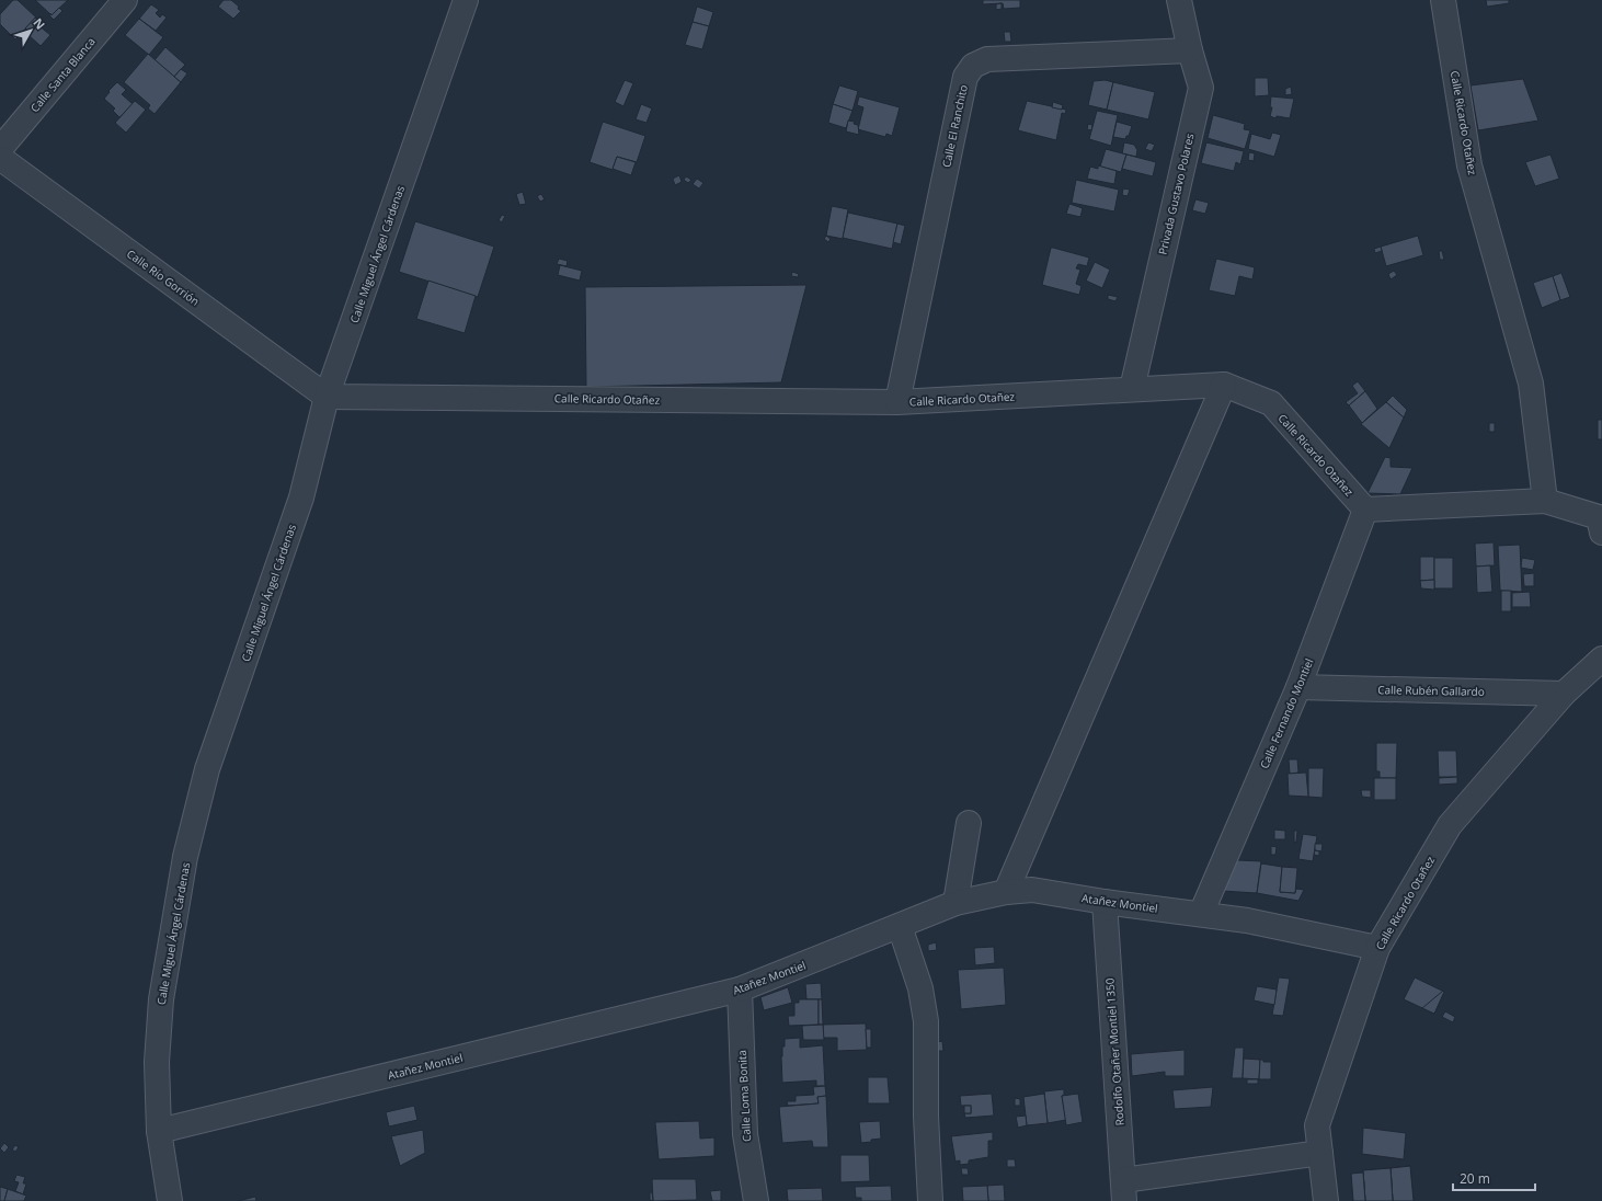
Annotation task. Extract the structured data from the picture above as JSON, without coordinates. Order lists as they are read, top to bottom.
{
  "streets": {
    "street": [
      "Calle Santa Blanca",
      "Calle Ricardo Otañez",
      "Calle El Ranchito",
      "Privada Gustavo Polares",
      "Calle Miguel Ángel Cárdenas",
      "Calle Río Gorrión",
      "Calle Rubén Gallardo",
      "Calle Fernando Montiel",
      "Atañez Montiel",
      "Rodolfo Otañer Montiel 1350",
      "Calle Loma Bonita"
    ]
  },
  "crossings": [
    ["Calle Ricardo Otañez", "Calle El Ranchito"],
    ["Calle Ricardo Otañez", "Privada Gustavo Polares"],
    ["Calle Ricardo Otañez", "Calle Miguel Ángel Cárdenas"],
    ["Calle Ricardo Otañez", "Calle Río Gorrión"],
    ["Calle Ricardo Otañez", "Calle Rubén Gallardo"],
    ["Calle Ricardo Otañez", "Calle Fernando Montiel"],
    ["Calle Ricardo Otañez", "Atañez Montiel"],
    ["Calle El Ranchito", "Privada Gustavo Polares"],
    ["Calle Miguel Ángel Cárdenas", "Calle Río Gorrión"],
    ["Calle Miguel Ángel Cárdenas", "Atañez Montiel"],
    ["Calle Rubén Gallardo", "Calle Fernando Montiel"],
    ["Calle Fernando Montiel", "Atañez Montiel"],
    ["Atañez Montiel", "Rodolfo Otañer Montiel 1350"],
    ["Atañez Montiel", "Calle Loma Bonita"]
  ],
  "scale_bar": "20 m",
  "north": "top right"
}
